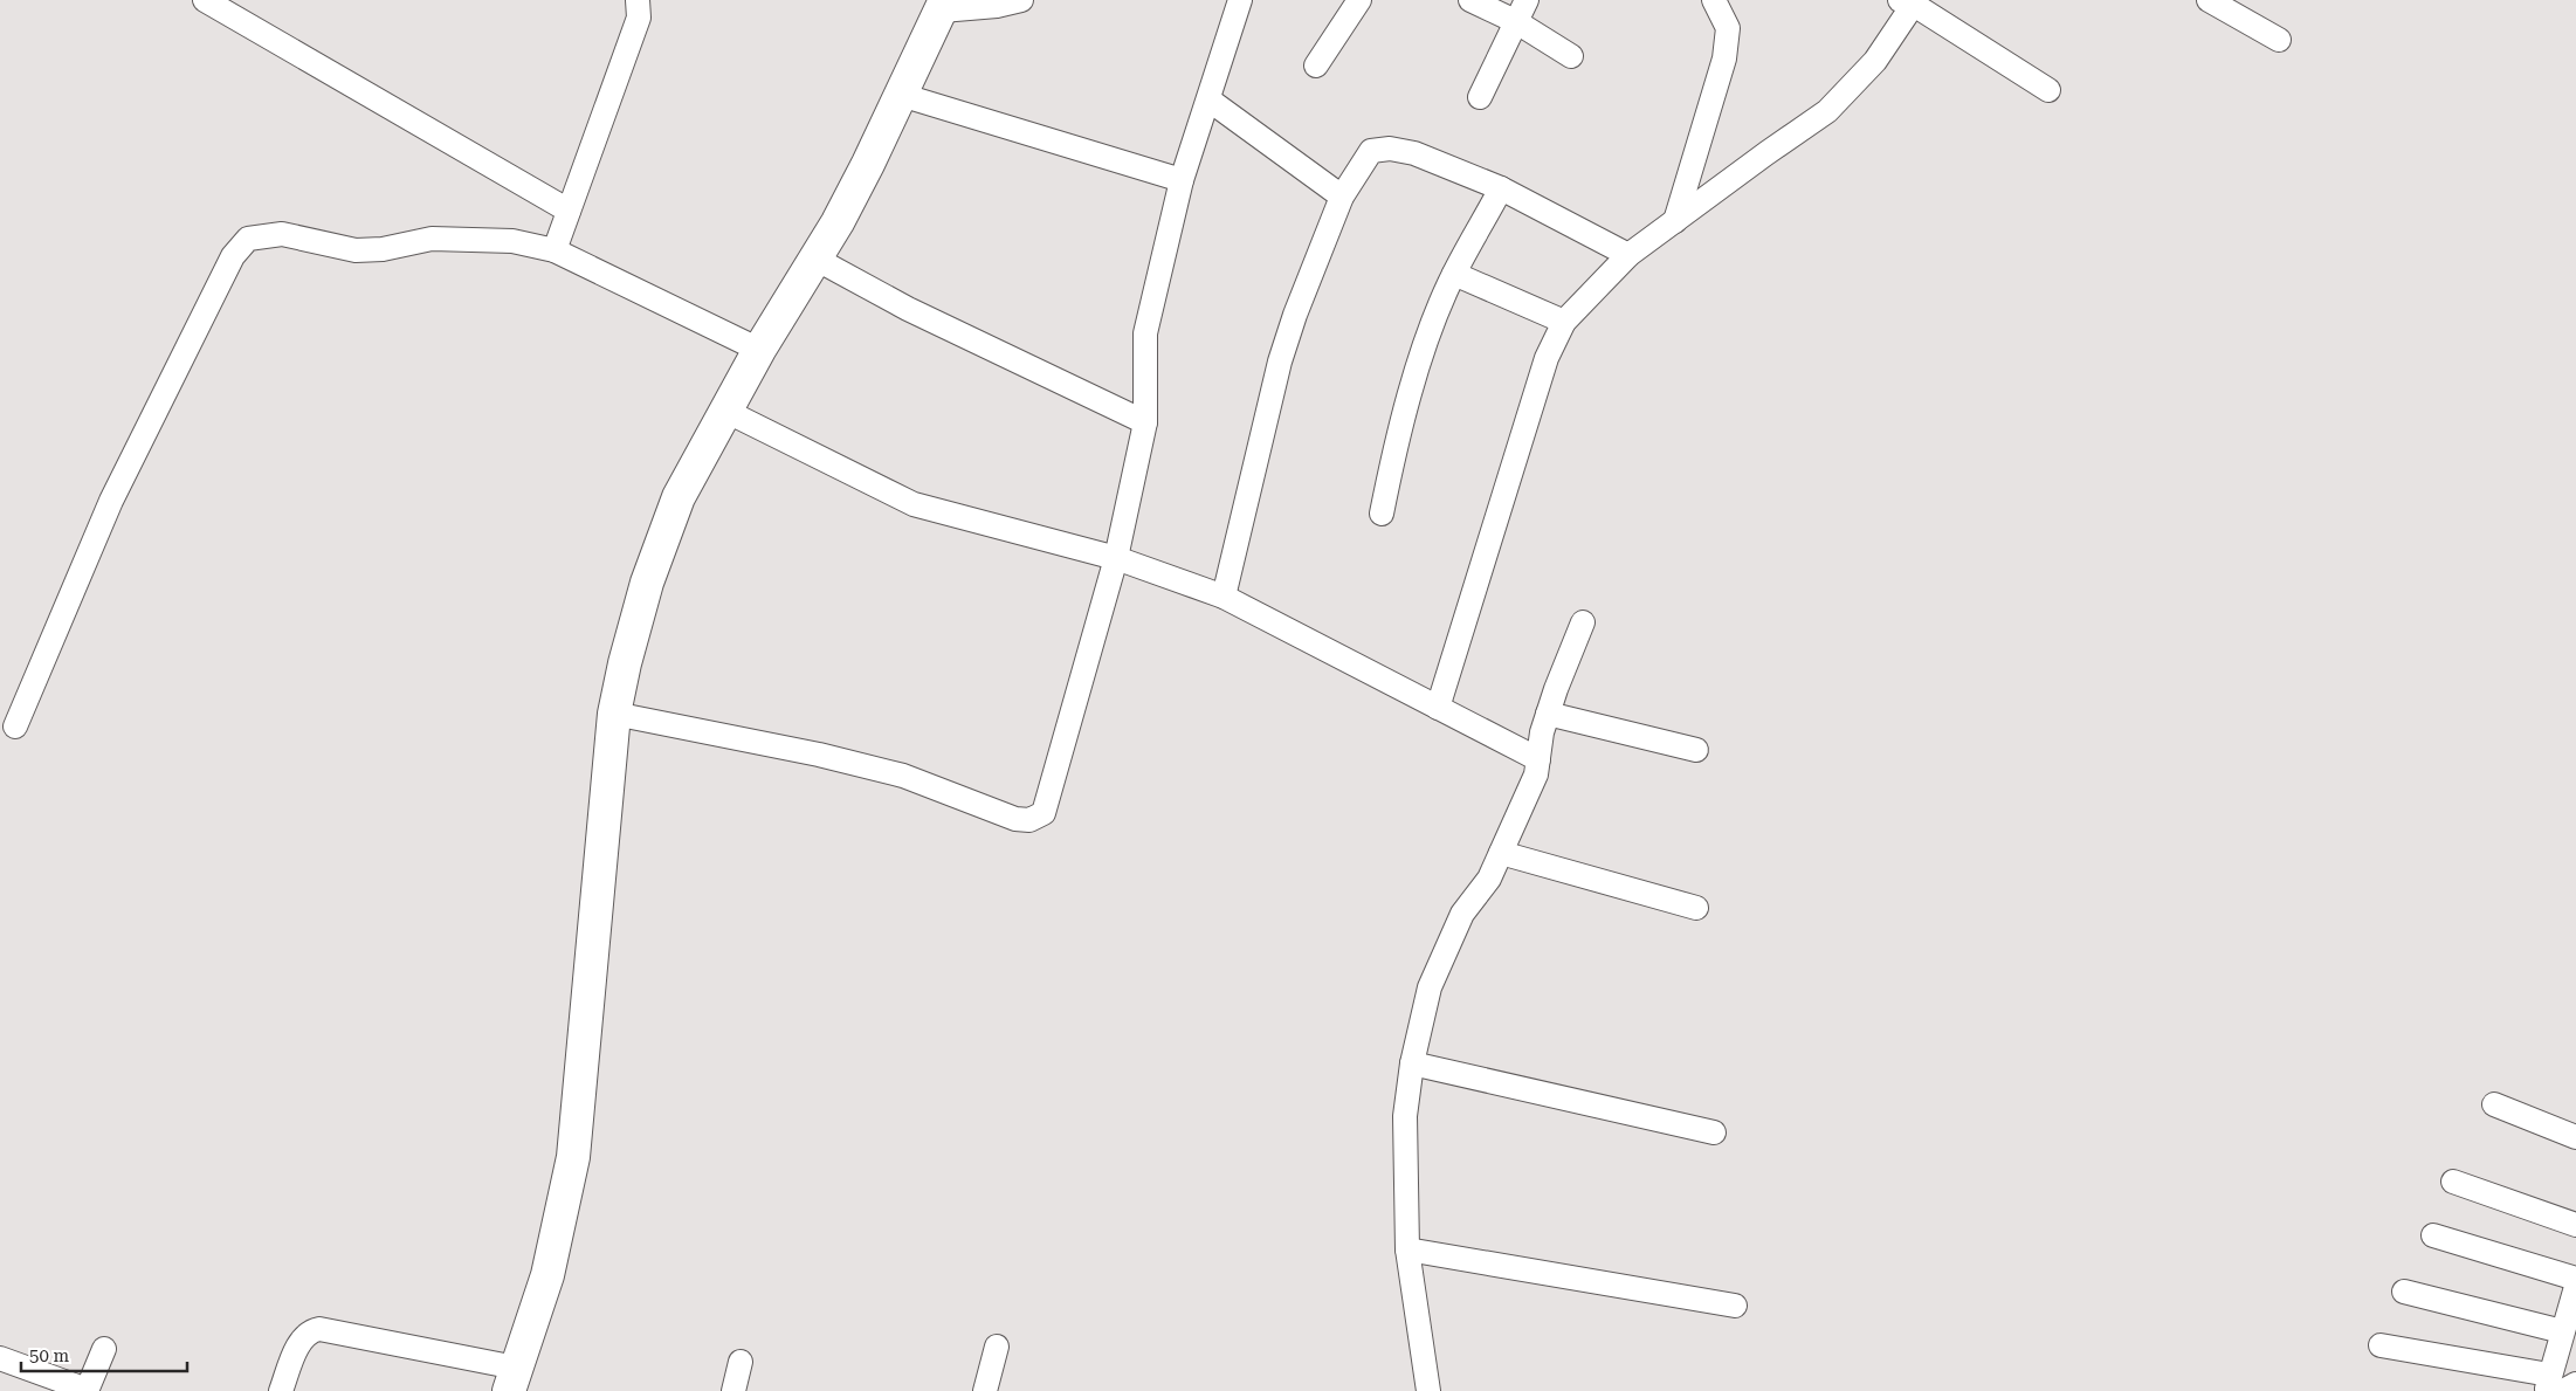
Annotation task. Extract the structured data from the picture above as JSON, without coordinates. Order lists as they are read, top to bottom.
{
  "scale_bar": "50 m"
}
